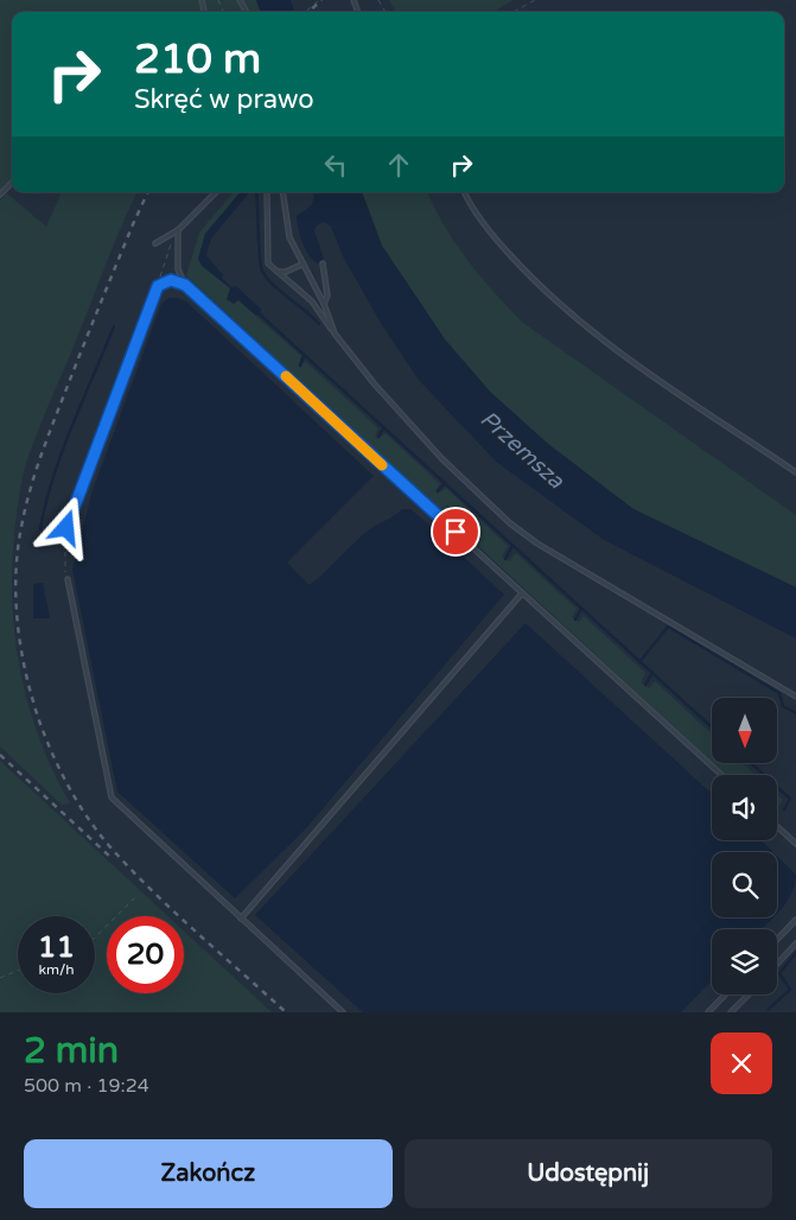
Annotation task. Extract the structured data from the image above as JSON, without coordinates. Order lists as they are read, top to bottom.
{
  "water": ["Przemsza"],
  "north": "bottom",
  "page": {
    "turn": ["210 m", "Skręć w prawo"],
    "speed": "11 km/h",
    "limit": "20",
    "heading": ["2 min", "500 m · 19:24"],
    "buttons": ["Zakończ", "Udostępnij"]
  }
}
